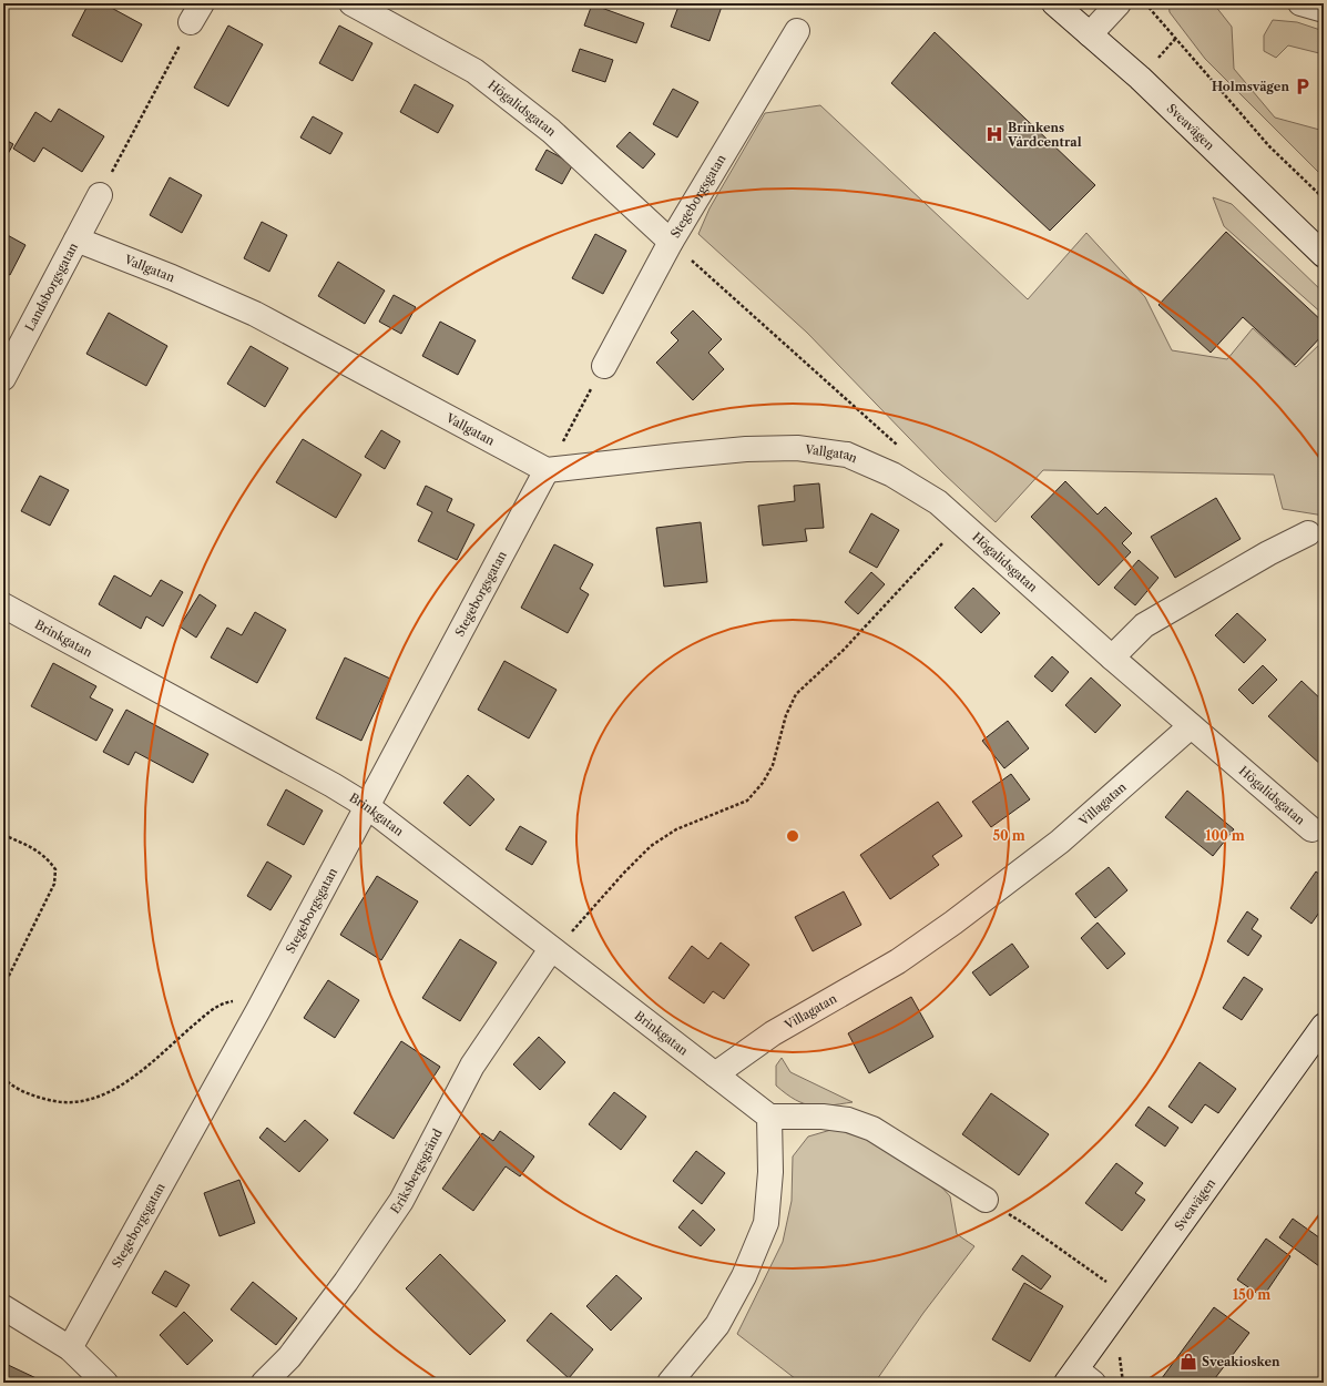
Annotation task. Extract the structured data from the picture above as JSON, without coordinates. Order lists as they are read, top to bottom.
{
  "streets": {
    "street": [
      "Högalidsgatan",
      "Sveavägen",
      "Stegeborgsgatan",
      "Vallgatan",
      "Landsborgsgatan",
      "Brinkgatan",
      "Villagatan",
      "Eriksbergsgränd"
    ]
  },
  "crossings": [
    ["Högalidsgatan", "Stegeborgsgatan"],
    ["Högalidsgatan", "Vallgatan"],
    ["Högalidsgatan", "Villagatan"],
    ["Stegeborgsgatan", "Vallgatan"],
    ["Stegeborgsgatan", "Brinkgatan"],
    ["Vallgatan", "Landsborgsgatan"],
    ["Brinkgatan", "Villagatan"],
    ["Brinkgatan", "Eriksbergsgränd"]
  ],
  "places": {
    "parking": ["Holmsvägen"],
    "hospital": ["Brinkens Vårdcentral"],
    "shop": ["Sveakiosken"]
  },
  "rings": ["50 m", "100 m", "150 m"]
}
